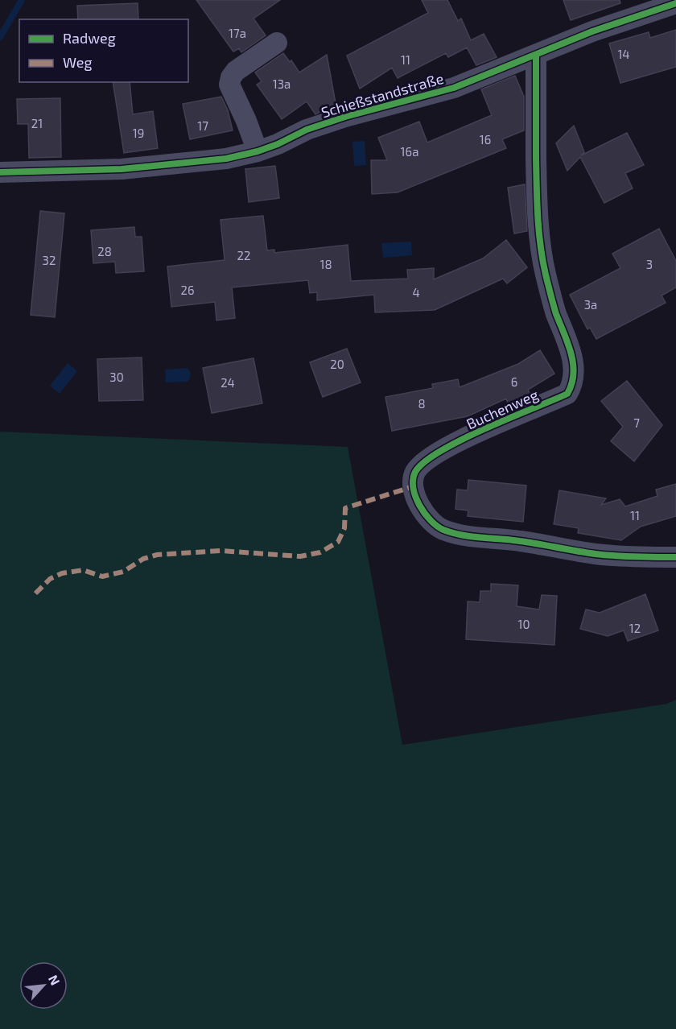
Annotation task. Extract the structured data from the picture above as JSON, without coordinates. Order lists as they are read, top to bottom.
{
  "streets": {
    "street": ["Schießstandstraße", "Buchenweg"]
  },
  "crossings": [
    ["Schießstandstraße", "Buchenweg"]
  ],
  "house_numbers": [
    "17a",
    "14",
    "11",
    "13a",
    "21",
    "17",
    "19",
    "16",
    "16a",
    "28",
    "22",
    "32",
    "18",
    "3",
    "26",
    "4",
    "3a",
    "20",
    "30",
    "6",
    "24",
    "8",
    "7",
    "11",
    "10",
    "12"
  ],
  "legend": ["Radweg", "Weg"],
  "north": "top right"
}
